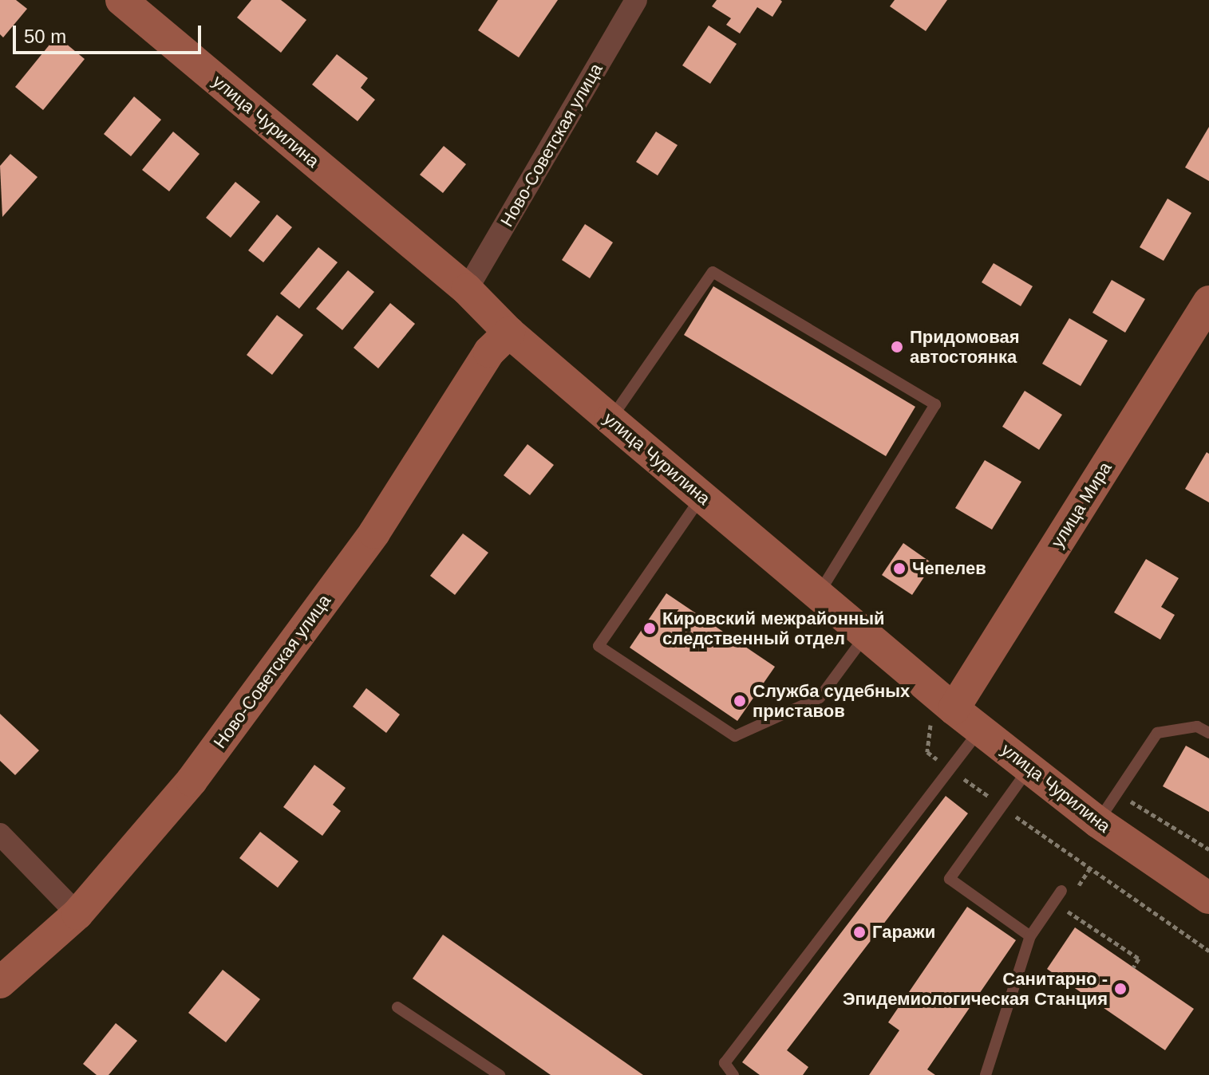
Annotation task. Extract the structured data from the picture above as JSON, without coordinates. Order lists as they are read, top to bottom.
{
  "streets": {
    "street": ["улица Чурилина", "Ново-Советская улица", "улица Мира"]
  },
  "crossings": [
    ["улица Чурилина", "Ново-Советская улица"],
    ["улица Чурилина", "улица Мира"]
  ],
  "places": [
    "Придомовая автостоянка",
    "Чепелев",
    "Кировский межрайонный следственный отдел",
    "Служба судебных приставов",
    "Гаражи",
    "Санитарно - Эпидемиологическая Станция"
  ],
  "scale_bar": "50 m"
}
